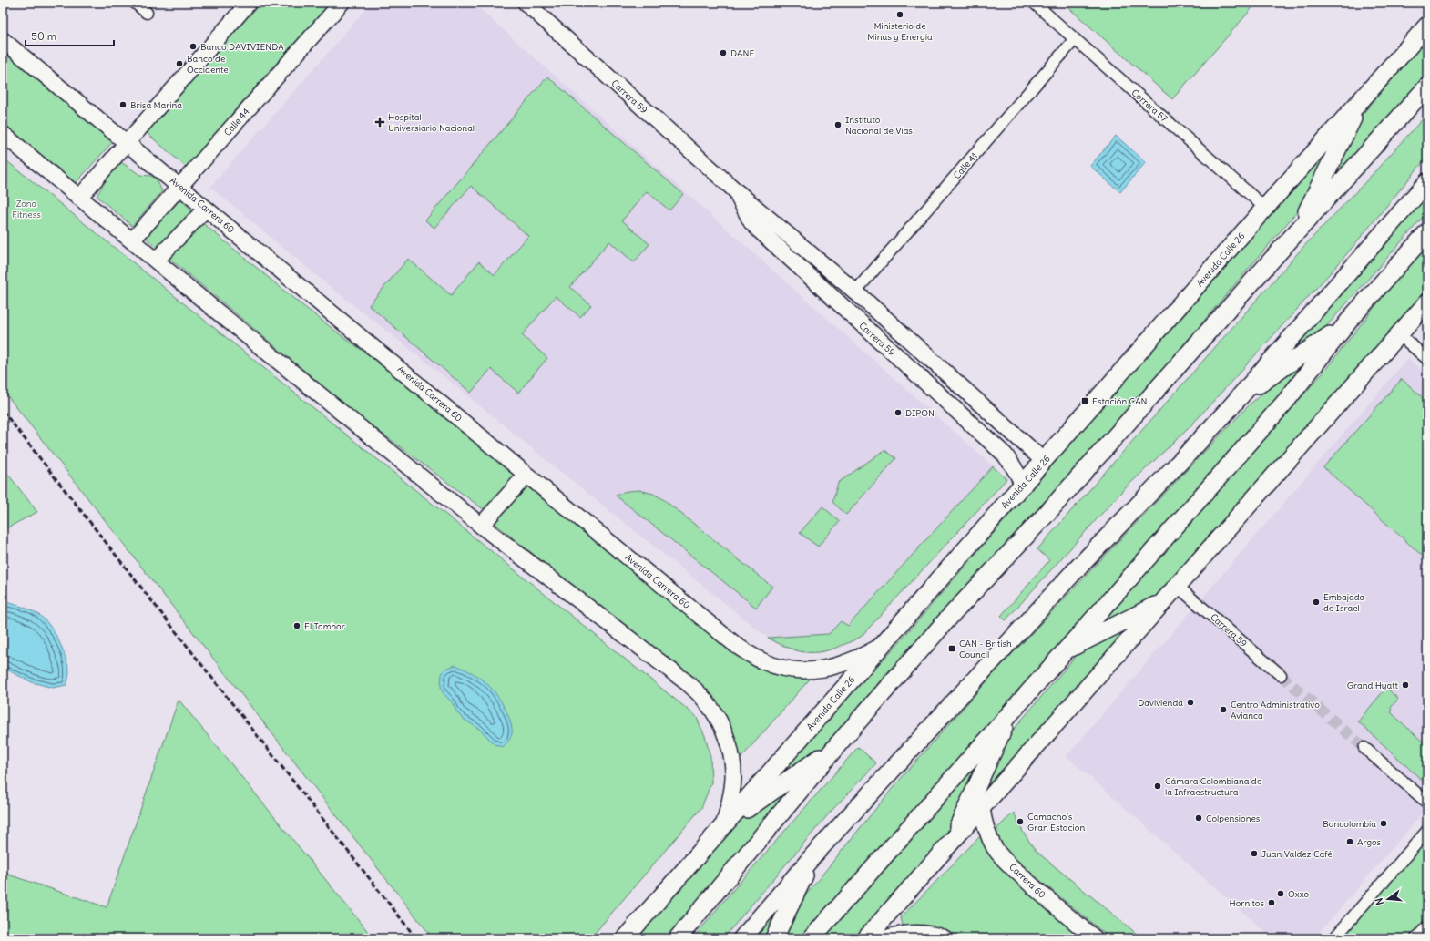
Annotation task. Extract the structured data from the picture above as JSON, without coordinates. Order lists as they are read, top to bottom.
{
  "streets": {
    "main road": [
      "Carrera 59",
      "Calle 44",
      "Avenida Carrera 60",
      "Avenida Calle 26",
      "Carrera 60"
    ],
    "street": ["Carrera 57", "Calle 41"]
  },
  "crossings": [
    ["Carrera 59", "Calle 41"],
    ["Carrera 59", "Avenida Calle 26"],
    ["Carrera 57", "Calle 41"],
    ["Carrera 57", "Avenida Calle 26"],
    ["Calle 44", "Avenida Carrera 60"],
    ["Avenida Carrera 60", "Avenida Calle 26"]
  ],
  "parks": ["Zona Fitness"],
  "places": {
    "other": [
      "Ministerio de Minas y Energía",
      "Banco DAVIVIENDA",
      "DANE",
      "Banco de Occidente",
      "Brísa Marina",
      "Instituto Nacional de Vías",
      "DIPON",
      "Embajada de Israel",
      "El Tambor",
      "Grand Hyatt",
      "Davivienda",
      "Centro Administrativo Avianca",
      "Cámara Colombiana de la Infraestructura",
      "Colpensiones",
      "Camacho's Gran Estacion",
      "Bancolombia",
      "Argos",
      "Juan Valdez Café",
      "Oxxo",
      "Hornitos"
    ],
    "health": ["Hospital Universiario Nacional"],
    "transit": ["Estación CAN", "CAN - British Council"]
  },
  "scale_bar": "50 m",
  "north": "left"
}
